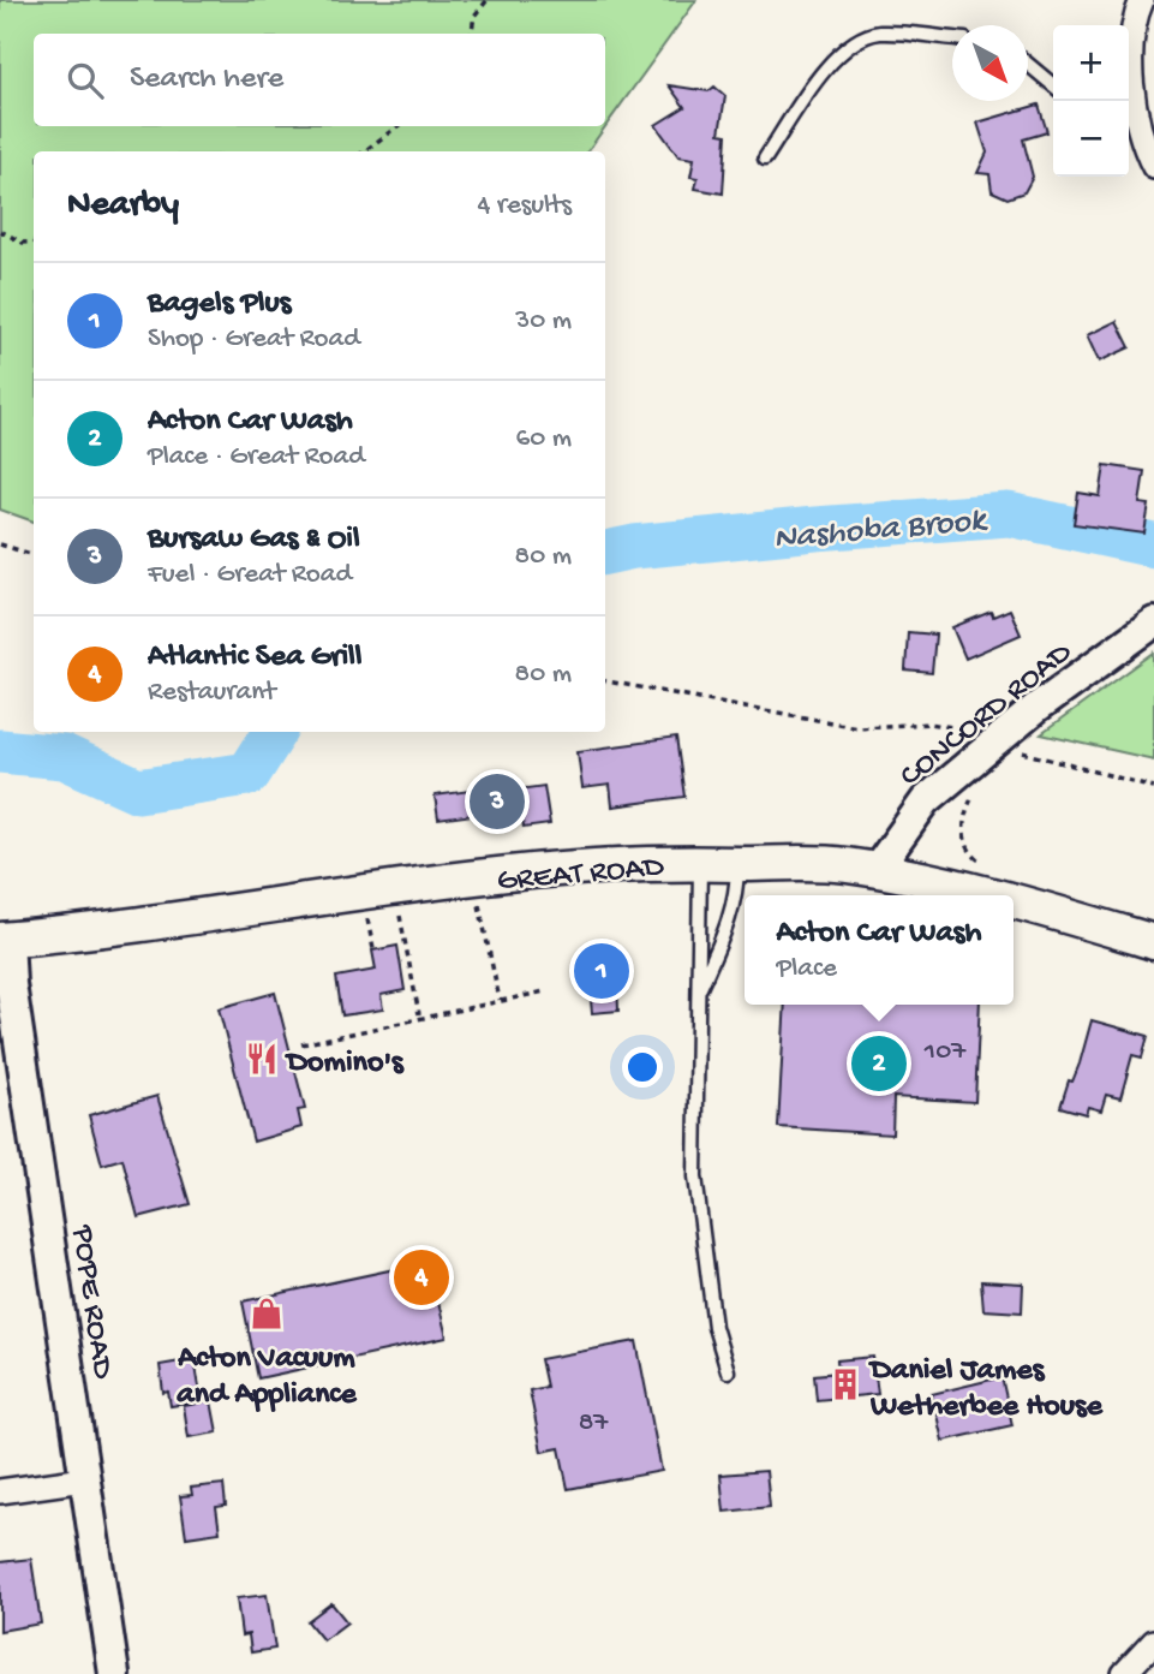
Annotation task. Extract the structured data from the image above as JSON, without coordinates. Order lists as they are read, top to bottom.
{
  "streets": {
    "main road": ["GREAT ROAD"],
    "street": ["CONCORD ROAD", "POPE ROAD"]
  },
  "crossings": [
    ["CONCORD ROAD", "GREAT ROAD"],
    ["GREAT ROAD", "POPE ROAD"]
  ],
  "water": ["Nashoba Brook"],
  "places": {
    "restaurant": ["Domino's"],
    "shop": ["Acton Vacuum and Appliance"],
    "building": ["Daniel James Wetherbee House"]
  },
  "house_numbers": ["107", "87"],
  "north": "bottom right",
  "page": {
    "map_buttons": ["+", "−"],
    "search": "Search here",
    "heading": ["Nearby", "4 results"],
    "list": [
      {
        "mark": "1",
        "name": "Bagels Plus",
        "note": "Shop · Great Road",
        "value": "30 m"
      },
      {
        "mark": "2",
        "name": "Acton Car Wash",
        "note": "Place · Great Road",
        "value": "60 m"
      },
      {
        "mark": "3",
        "name": "Bursaw Gas & Oil",
        "note": "Fuel · Great Road",
        "value": "80 m"
      },
      {
        "mark": "4",
        "name": "Atlantic Sea Grill",
        "note": "Restaurant",
        "value": "80 m"
      }
    ],
    "pins": [
      "3",
      "1",
      "2",
      "4"
    ],
    "popup": ["Acton Car Wash", "Place"]
  }
}
